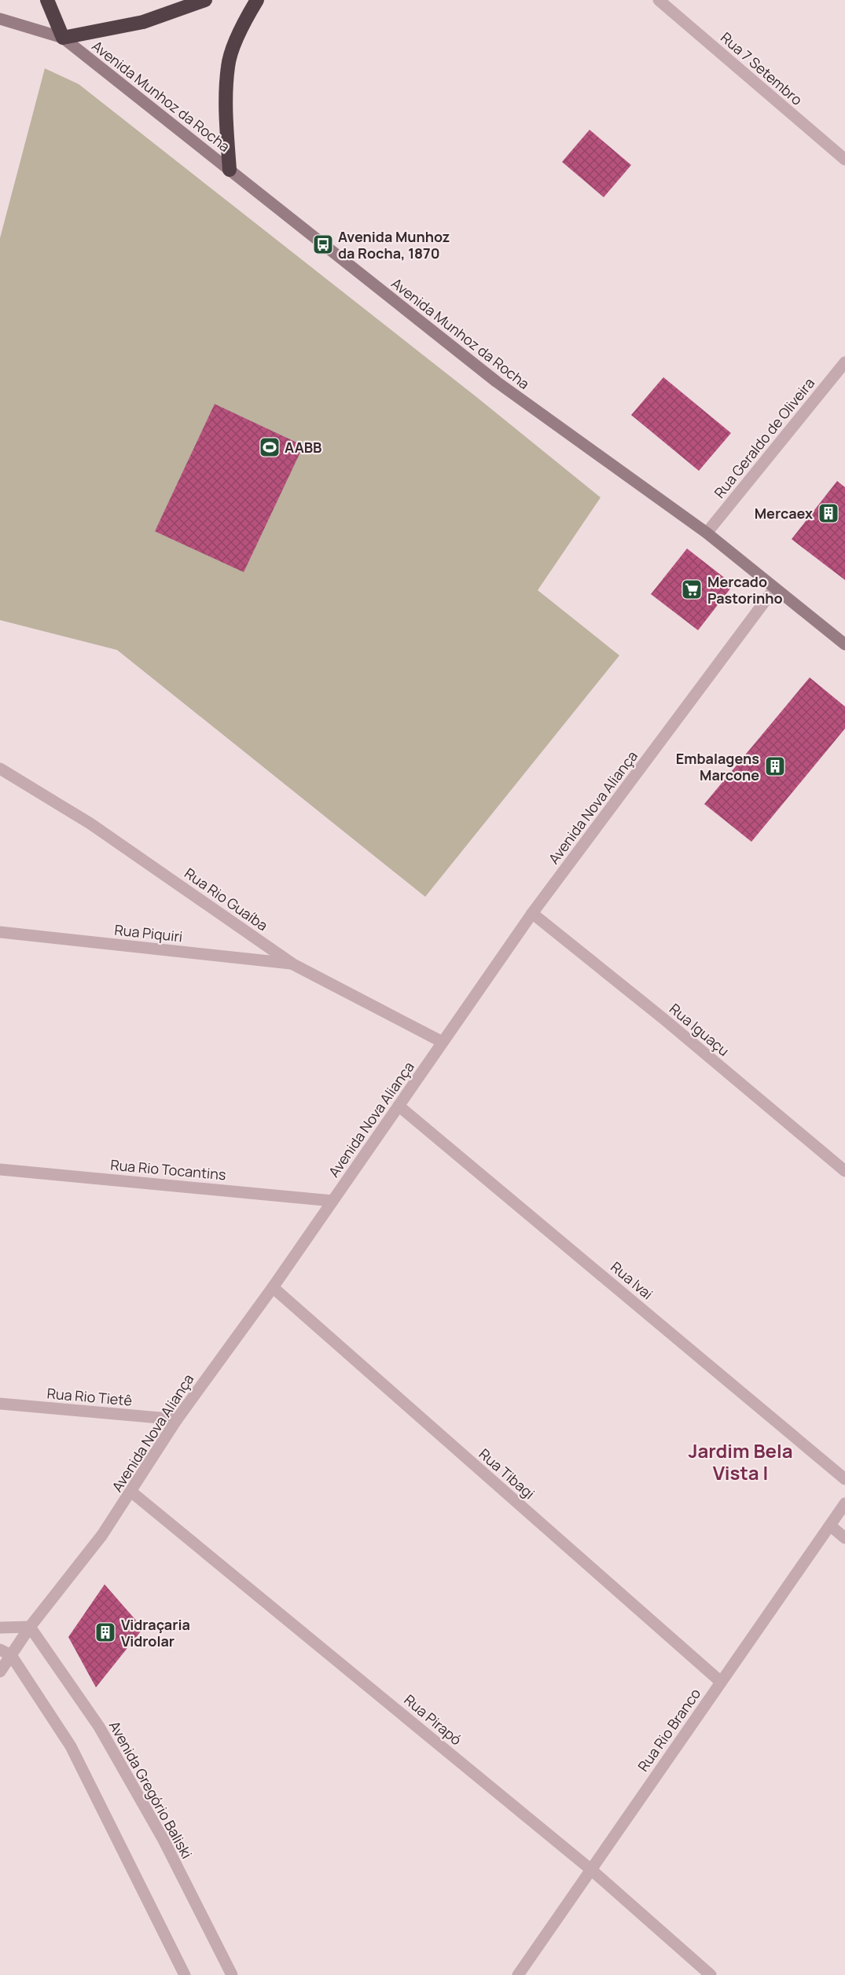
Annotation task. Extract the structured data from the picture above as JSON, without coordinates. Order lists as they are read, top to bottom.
{
  "streets": {
    "main road": ["Avenida Munhoz da Rocha"],
    "street": [
      "Rua 7 Setembro",
      "Rua Geraldo de Oliveira",
      "Avenida Nova Aliança",
      "Rua Rio Guaíba",
      "Rua Piquiri",
      "Rua Iguaçu",
      "Rua Rio Tocantins",
      "Rua Ivai",
      "Rua Rio Tietê",
      "Rua Tibagi",
      "Rua Pirapó",
      "Rua Rio Branco",
      "Avenida Gregório Baliski"
    ]
  },
  "crossings": [
    ["Avenida Munhoz da Rocha", "Rua Geraldo de Oliveira"],
    ["Avenida Munhoz da Rocha", "Avenida Nova Aliança"],
    ["Avenida Nova Aliança", "Rua Rio Guaíba"],
    ["Avenida Nova Aliança", "Rua Iguaçu"],
    ["Avenida Nova Aliança", "Rua Rio Tocantins"],
    ["Avenida Nova Aliança", "Rua Ivai"],
    ["Avenida Nova Aliança", "Rua Rio Tietê"],
    ["Avenida Nova Aliança", "Rua Tibagi"],
    ["Avenida Nova Aliança", "Rua Pirapó"],
    ["Avenida Nova Aliança", "Avenida Gregório Baliski"],
    ["Rua Rio Guaíba", "Rua Piquiri"],
    ["Rua Tibagi", "Rua Rio Branco"],
    ["Rua Pirapó", "Rua Rio Branco"]
  ],
  "districts": ["Jardim Bela Vista I"],
  "places": {
    "bus stop": ["Avenida Munhoz da Rocha, 1870"],
    "sports": ["AABB"],
    "building": ["Mercaex", "Embalagens Marcone", "Vidraçaria Vidrolar"],
    "supermarket": ["Mercado Pastorinho"]
  }
}
